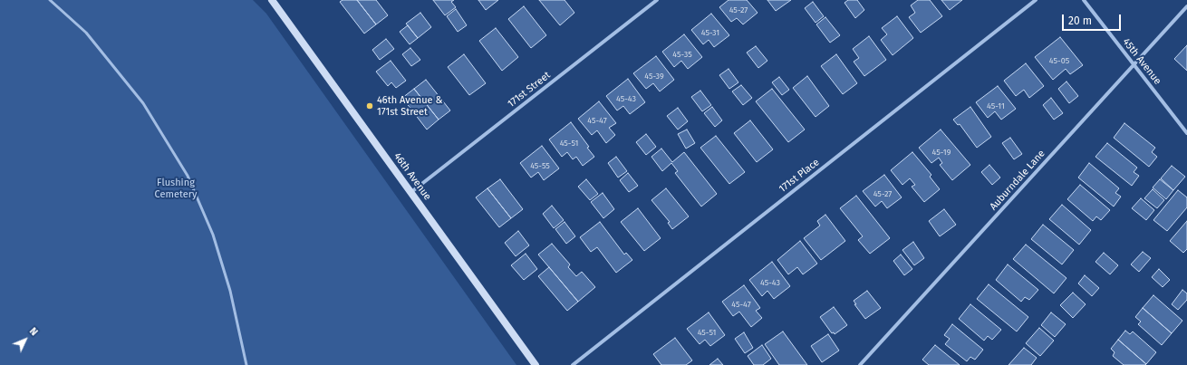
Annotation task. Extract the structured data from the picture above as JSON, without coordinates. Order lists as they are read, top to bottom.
{
  "streets": {
    "street": [
      "45th Avenue",
      "171st Street",
      "171st Place",
      "46th Avenue",
      "Auburndale Lane"
    ]
  },
  "crossings": [
    ["45th Avenue", "Auburndale Lane"],
    ["171st Street", "46th Avenue"]
  ],
  "parks": ["Flushing Cemetery"],
  "places": ["46th Avenue & 171st Street"],
  "house_numbers": [
    "45-27",
    "45-31",
    "45-35",
    "45-05",
    "45-39",
    "45-43",
    "45-11",
    "45-47",
    "45-51",
    "45-19",
    "45-55",
    "45-27",
    "45-43",
    "45-47",
    "45-51"
  ],
  "scale_bar": "20 m",
  "north": "top right"
}
